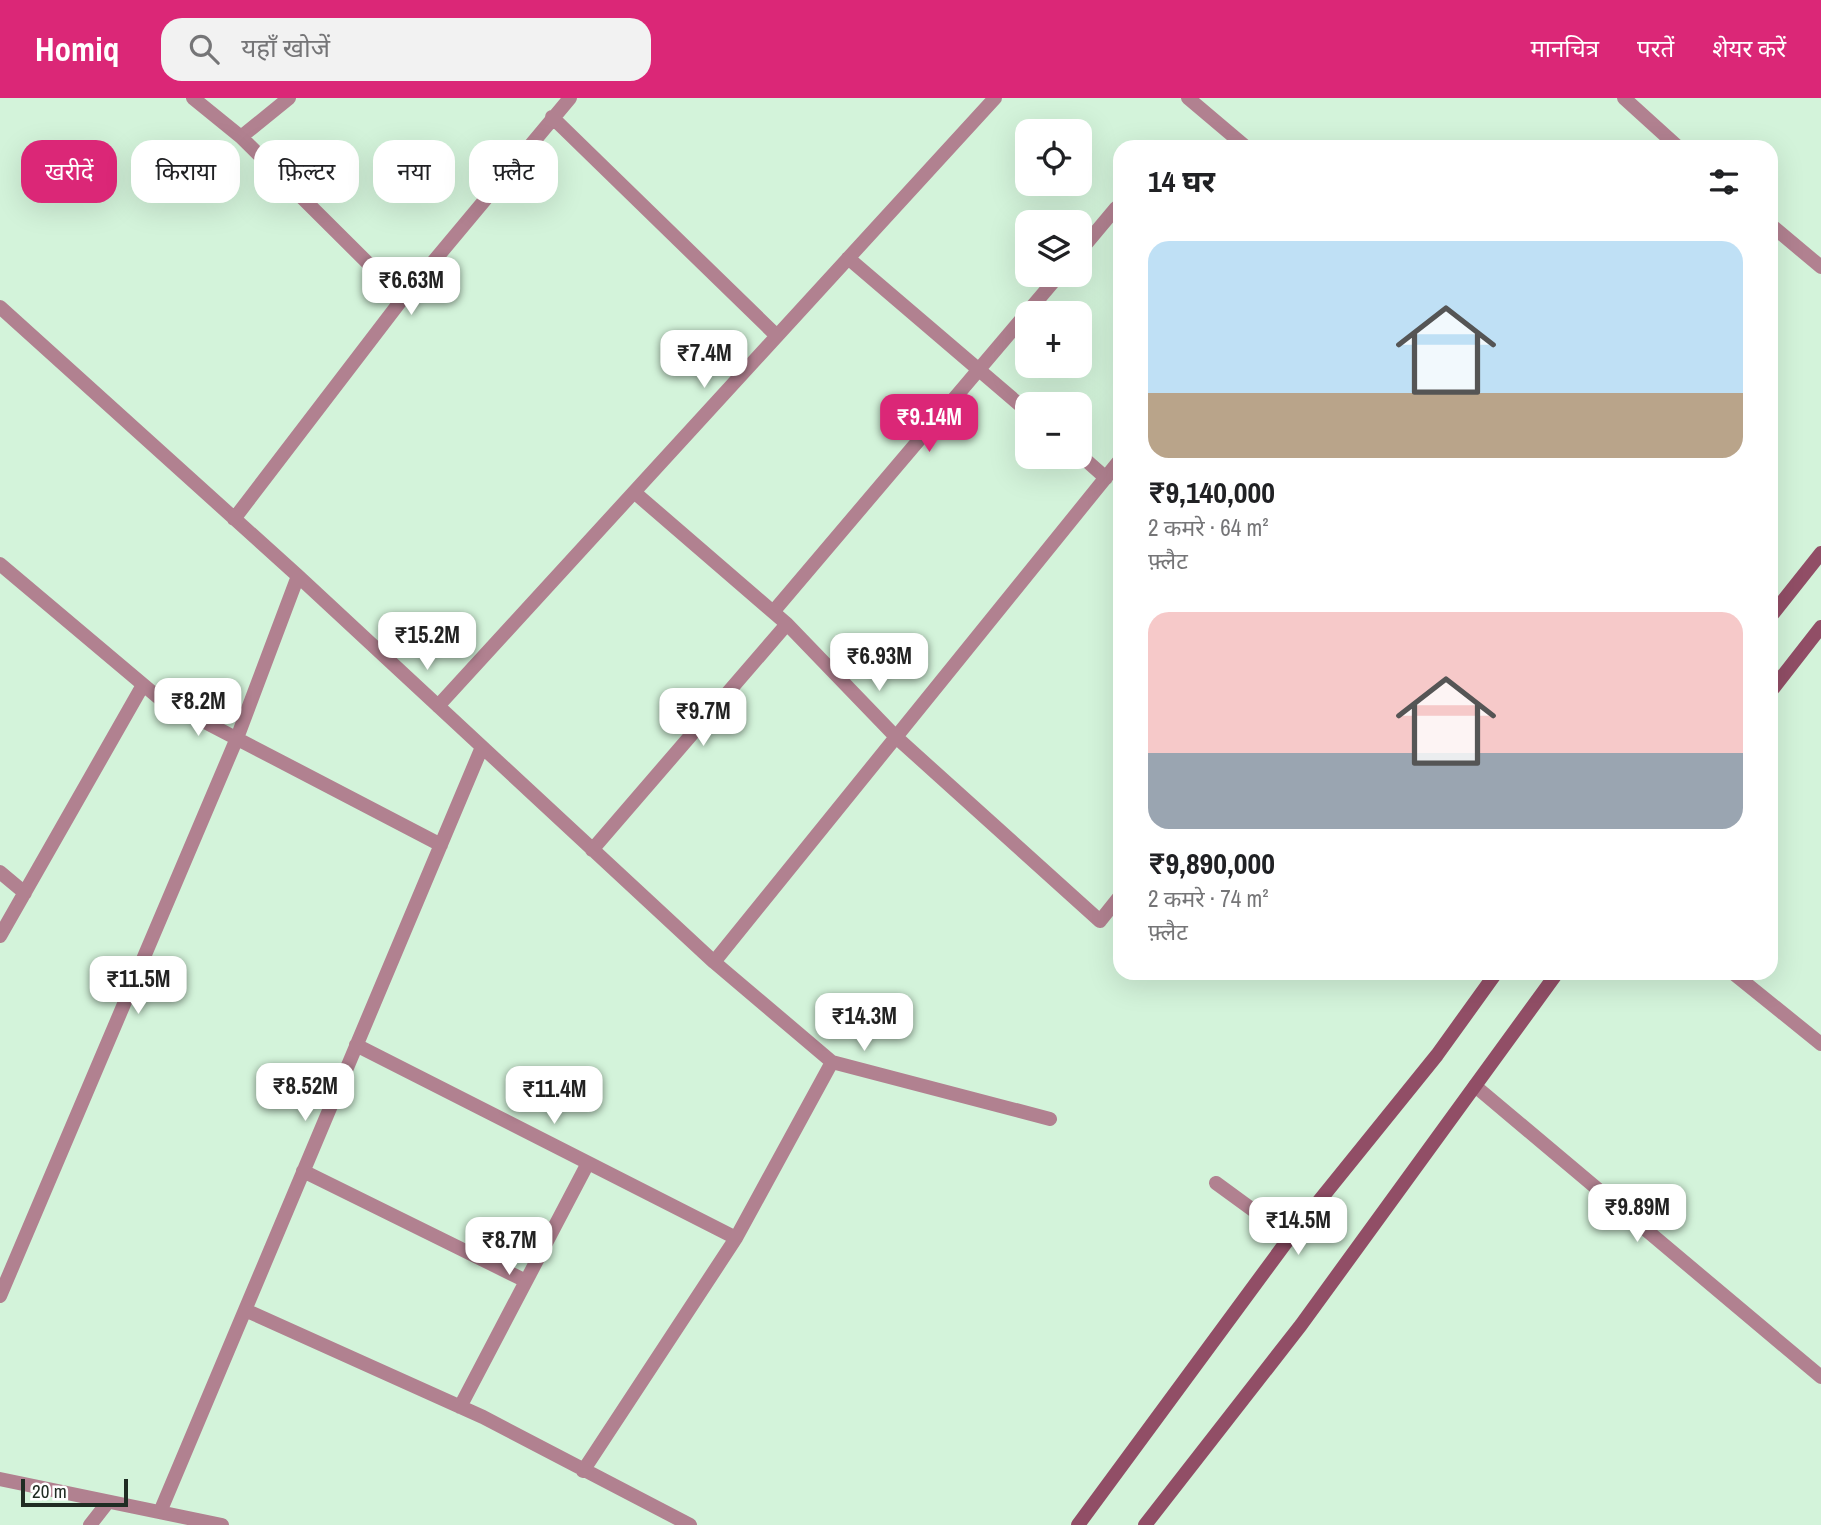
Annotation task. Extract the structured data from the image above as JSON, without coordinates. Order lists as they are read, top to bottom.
{
  "scale_bar": "20 m",
  "page": {
    "header": "Homiq",
    "search": "यहाँ खोजें",
    "nav": ["मानचित्र", "परतें", "शेयर करें"],
    "map_buttons": ["+", "−"],
    "chip": [
      "खरीदें",
      "किराया",
      "फ़िल्टर",
      "नया",
      "फ़्लैट"
    ],
    "heading": "14 घर",
    "list": [
      {
        "name": "₹9,140,000",
        "note": "2 कमरे · 64 m² · फ़्लैट"
      },
      {
        "name": "₹9,890,000",
        "note": "2 कमरे · 74 m² · फ़्लैट"
      }
    ],
    "price": [
      "₹6.63M",
      "₹7.4M",
      "₹9.14M",
      "₹15.2M",
      "₹6.93M",
      "₹8.2M",
      "₹9.7M",
      "₹11.5M",
      "₹14.3M",
      "₹8.52M",
      "₹11.4M",
      "₹9.89M",
      "₹14.5M",
      "₹8.7M"
    ],
    "scale": "20 m"
  }
}
